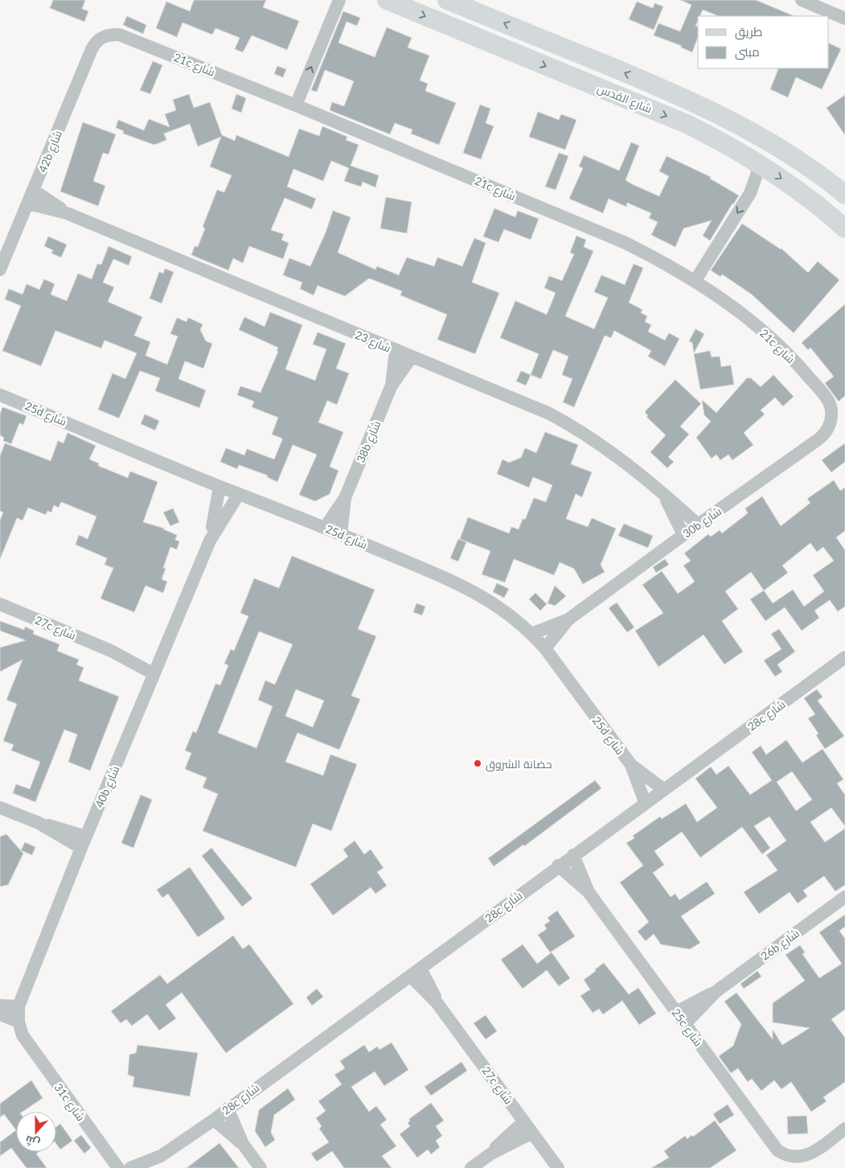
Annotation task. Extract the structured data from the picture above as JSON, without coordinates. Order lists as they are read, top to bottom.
{
  "streets": {
    "main road": ["شارع القدس"],
    "street": [
      "21c شارع",
      "42b شارع",
      "شارع 23",
      "25d شارع",
      "38b شارع",
      "30b شارع",
      "27c شارع",
      "28c شارع",
      "40b شارع",
      "26b شارع",
      "25c شارع",
      "31c شارع"
    ]
  },
  "crossings": [
    ["21c شارع", "42b شارع"],
    ["21c شارع", "30b شارع"],
    ["42b شارع", "شارع 23"],
    ["شارع 23", "38b شارع"],
    ["شارع 23", "30b شارع"],
    ["25d شارع", "38b شارع"],
    ["25d شارع", "30b شارع"],
    ["25d شارع", "28c شارع"],
    ["25d شارع", "40b شارع"],
    ["27c شارع", "28c شارع"],
    ["27c شارع", "40b شارع"],
    ["28c شارع", "25c شارع"],
    ["40b شارع", "31c شارع"],
    ["26b شارع", "25c شارع"]
  ],
  "places": ["حضانة الشروق"],
  "legend": ["طريق", "مبنى"],
  "north": "bottom"
}
